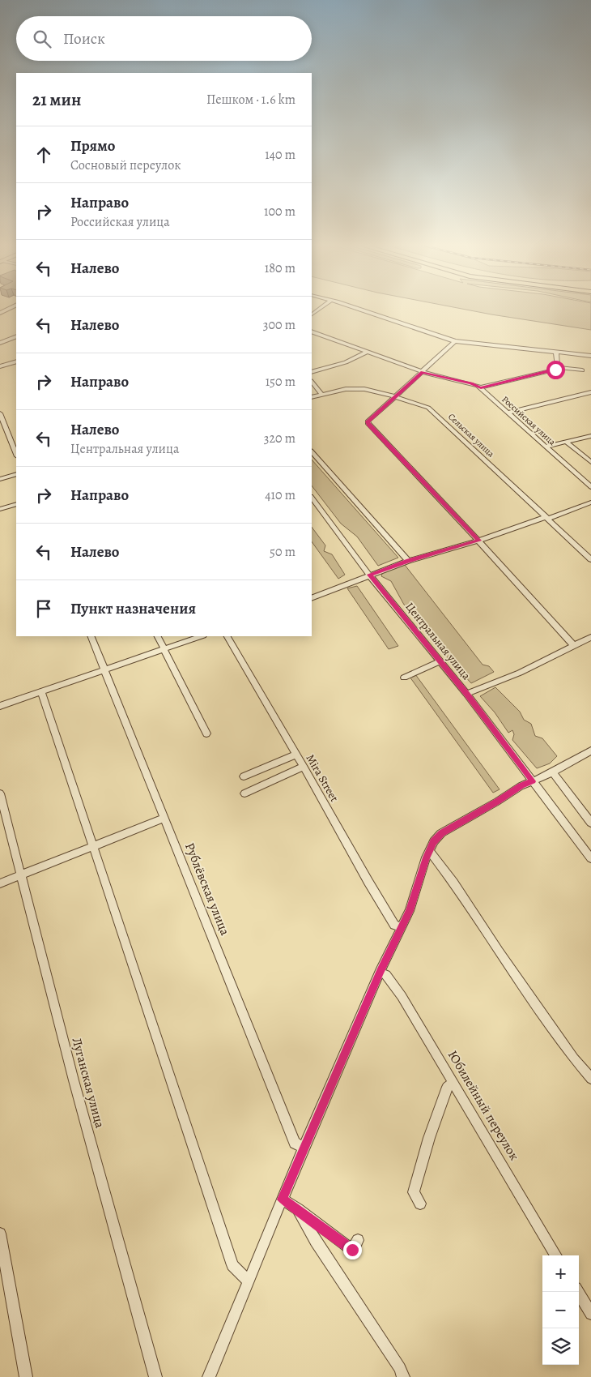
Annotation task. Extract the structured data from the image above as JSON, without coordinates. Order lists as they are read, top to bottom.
{
  "streets": {
    "street": [
      "Российская улица",
      "Сельская улица",
      "Центральная улица",
      "Mira Street",
      "Рублёвская улица",
      "Луганская улица",
      "Юбилейный переулок"
    ]
  },
  "page": {
    "search": "Поиск",
    "heading": ["21 мин", "Пешком · 1.6 km"],
    "list": [
      ["Прямо", "Сосновый переулок", "140 m"],
      ["Направо", "Российская улица", "100 m"],
      ["Налево", "180 m"],
      ["Налево", "300 m"],
      ["Направо", "150 m"],
      ["Налево", "Центральная улица", "320 m"],
      ["Направо", "410 m"],
      ["Налево", "50 m"],
      "Пункт назначения"
    ],
    "map_buttons": ["+", "−"]
  }
}
